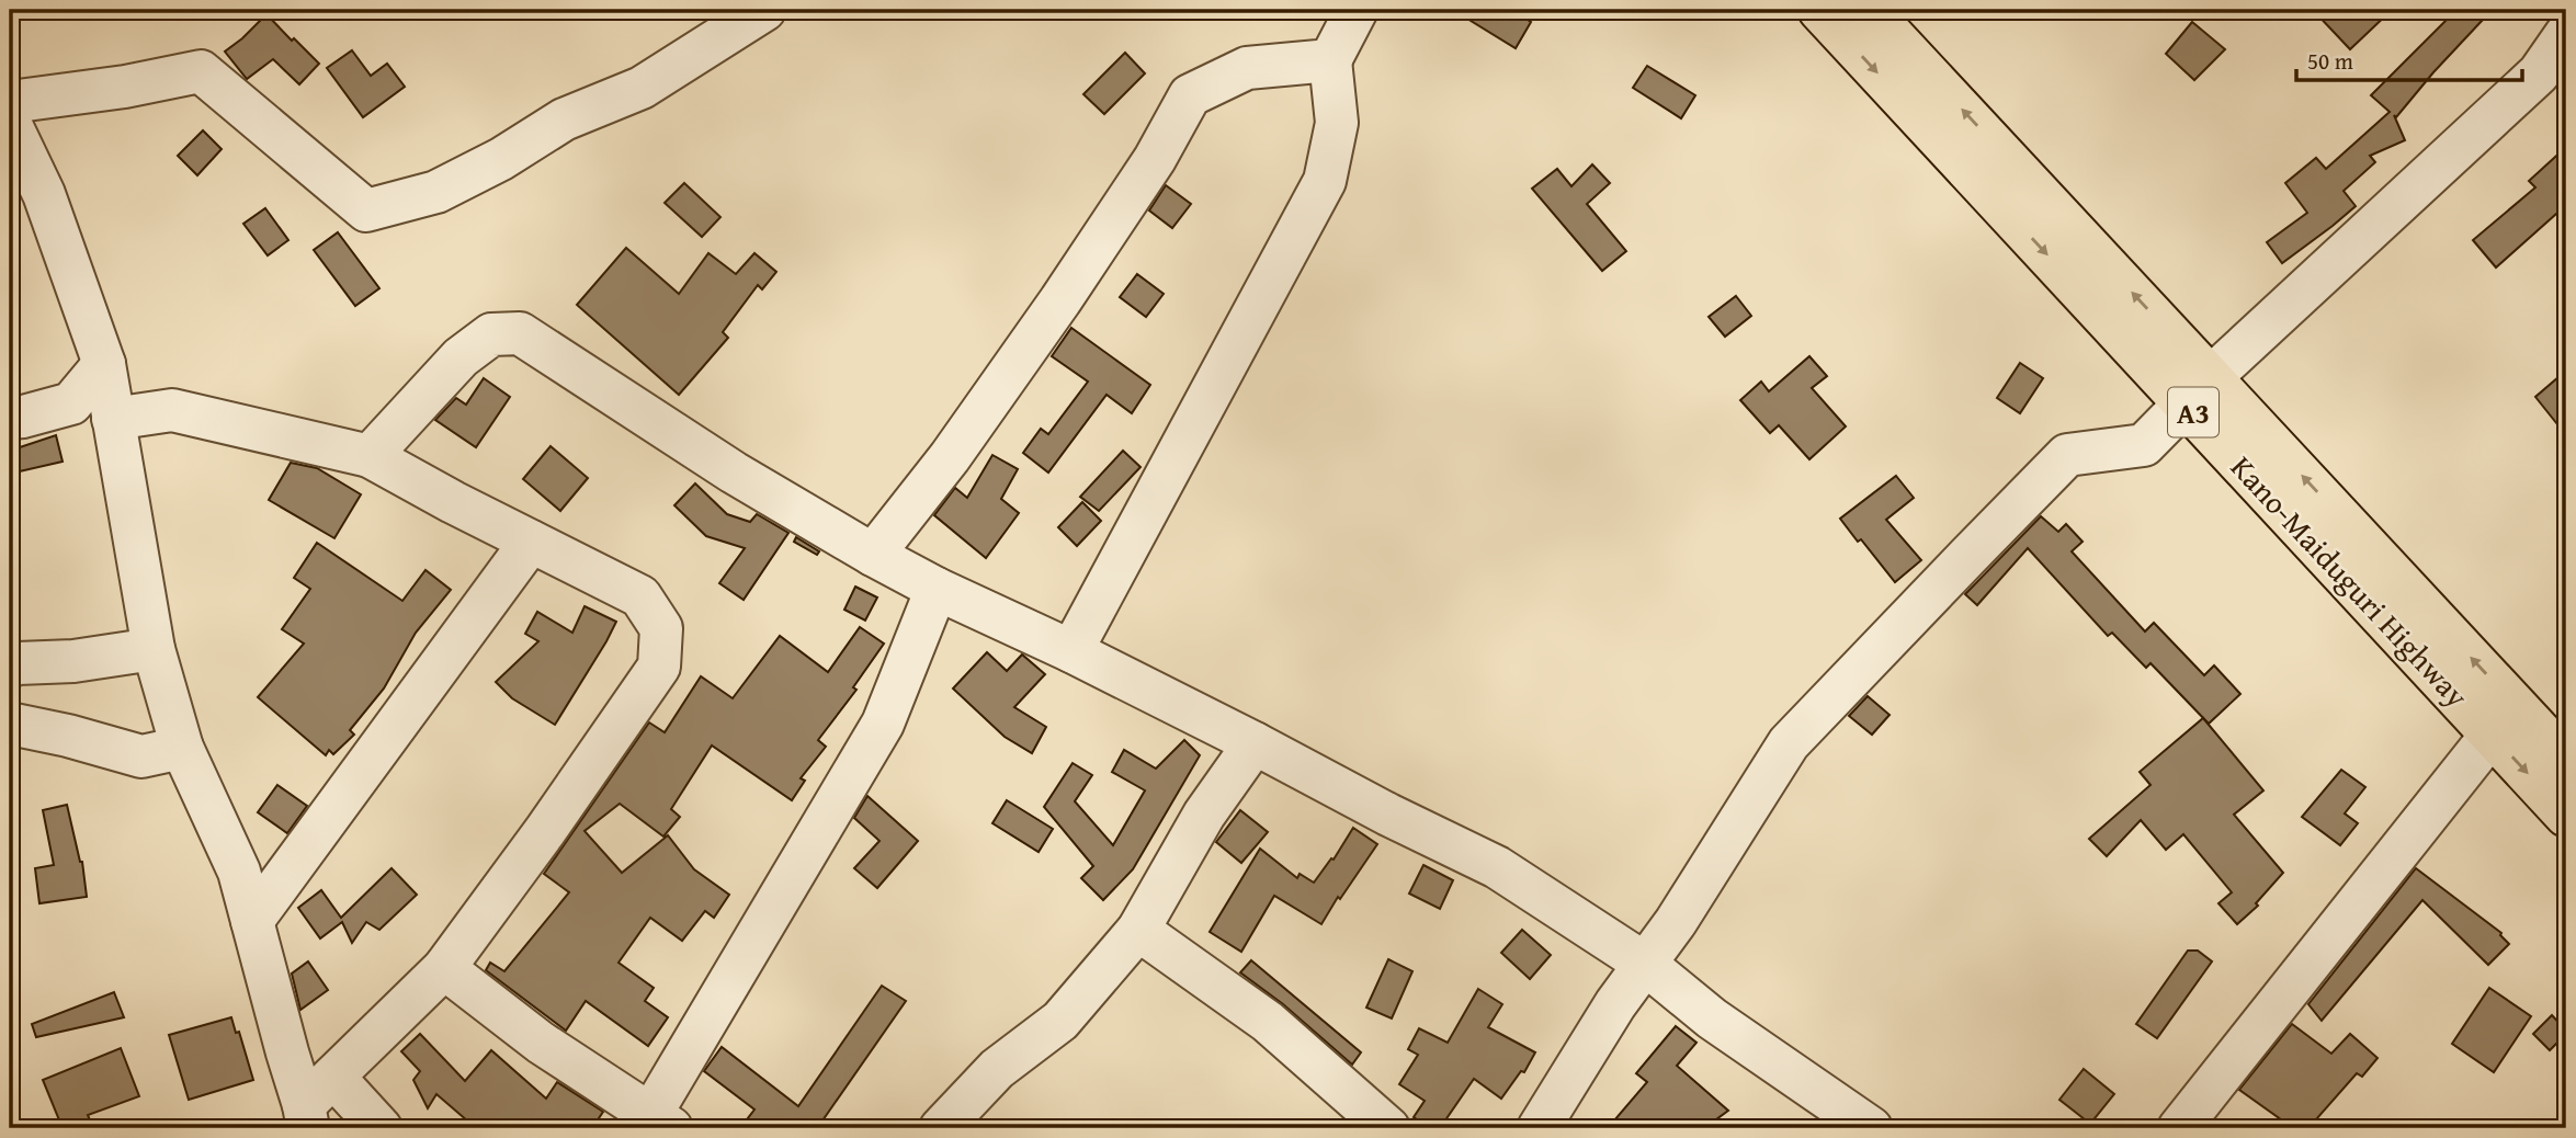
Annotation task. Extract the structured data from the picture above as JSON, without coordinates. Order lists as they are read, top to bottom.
{
  "streets": {
    "highway": ["A3", "Kano-Maiduguri Highway"]
  },
  "scale_bar": "50 m"
}
